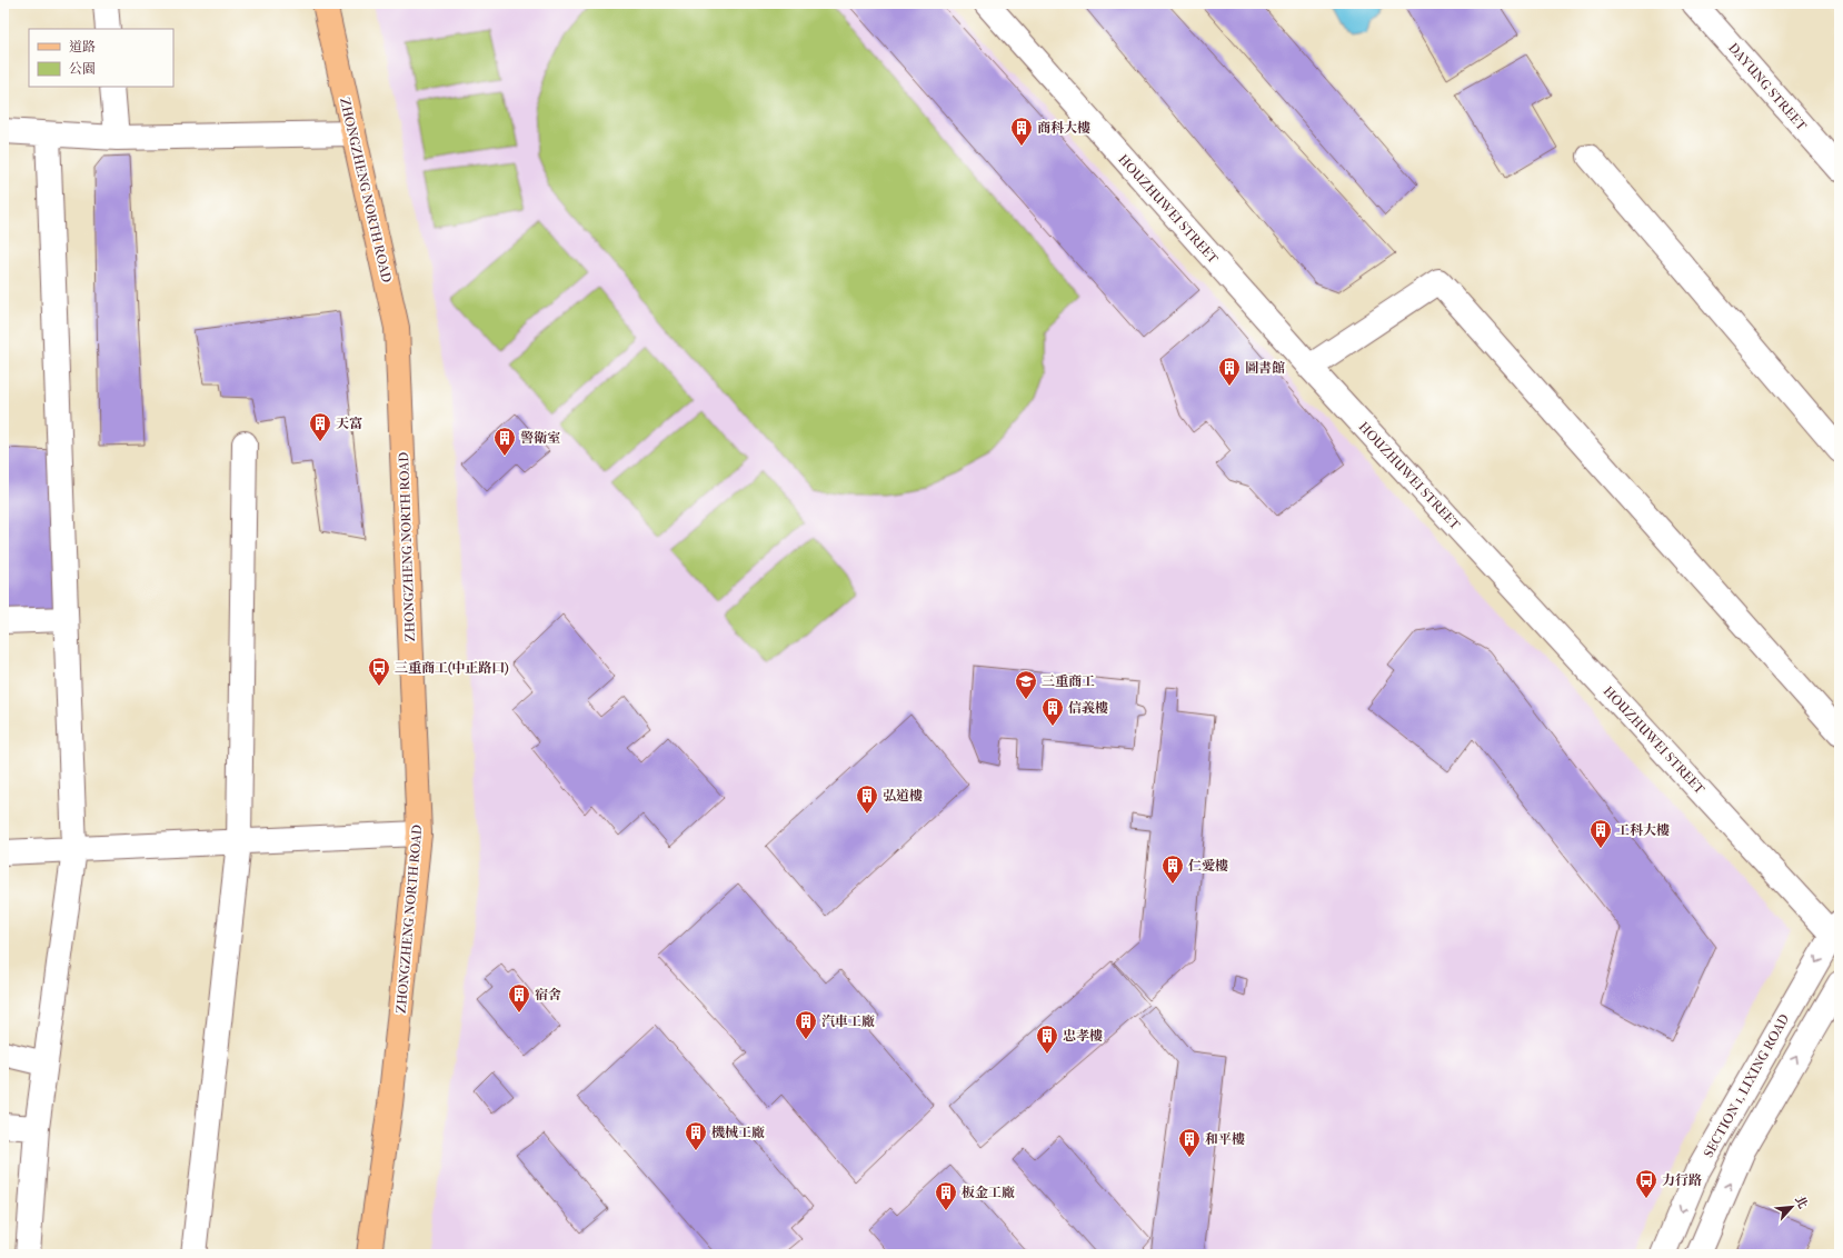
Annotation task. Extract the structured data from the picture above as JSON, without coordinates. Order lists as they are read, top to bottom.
{
  "streets": {
    "main road": ["ZHONGZHENG NORTH ROAD"],
    "street": ["DAYUNG STREET", "HOUZHUWEI STREET", "SECTION 1, LIXING ROAD"]
  },
  "crossings": [
    ["HOUZHUWEI STREET", "SECTION 1, LIXING ROAD"]
  ],
  "places": {
    "building": [
      "商科大樓",
      "圖書館",
      "天富",
      "警衛室",
      "信義樓",
      "弘道樓",
      "工科大樓",
      "仁愛樓",
      "宿舍",
      "汽車工廠",
      "忠孝樓",
      "機械工廠",
      "和平樓",
      "板金工廠"
    ],
    "bus stop": ["三重商工(中正路口)", "力行路"],
    "school or university": ["三重商工"]
  },
  "legend": ["道路", "公園"],
  "north": "top right"
}
